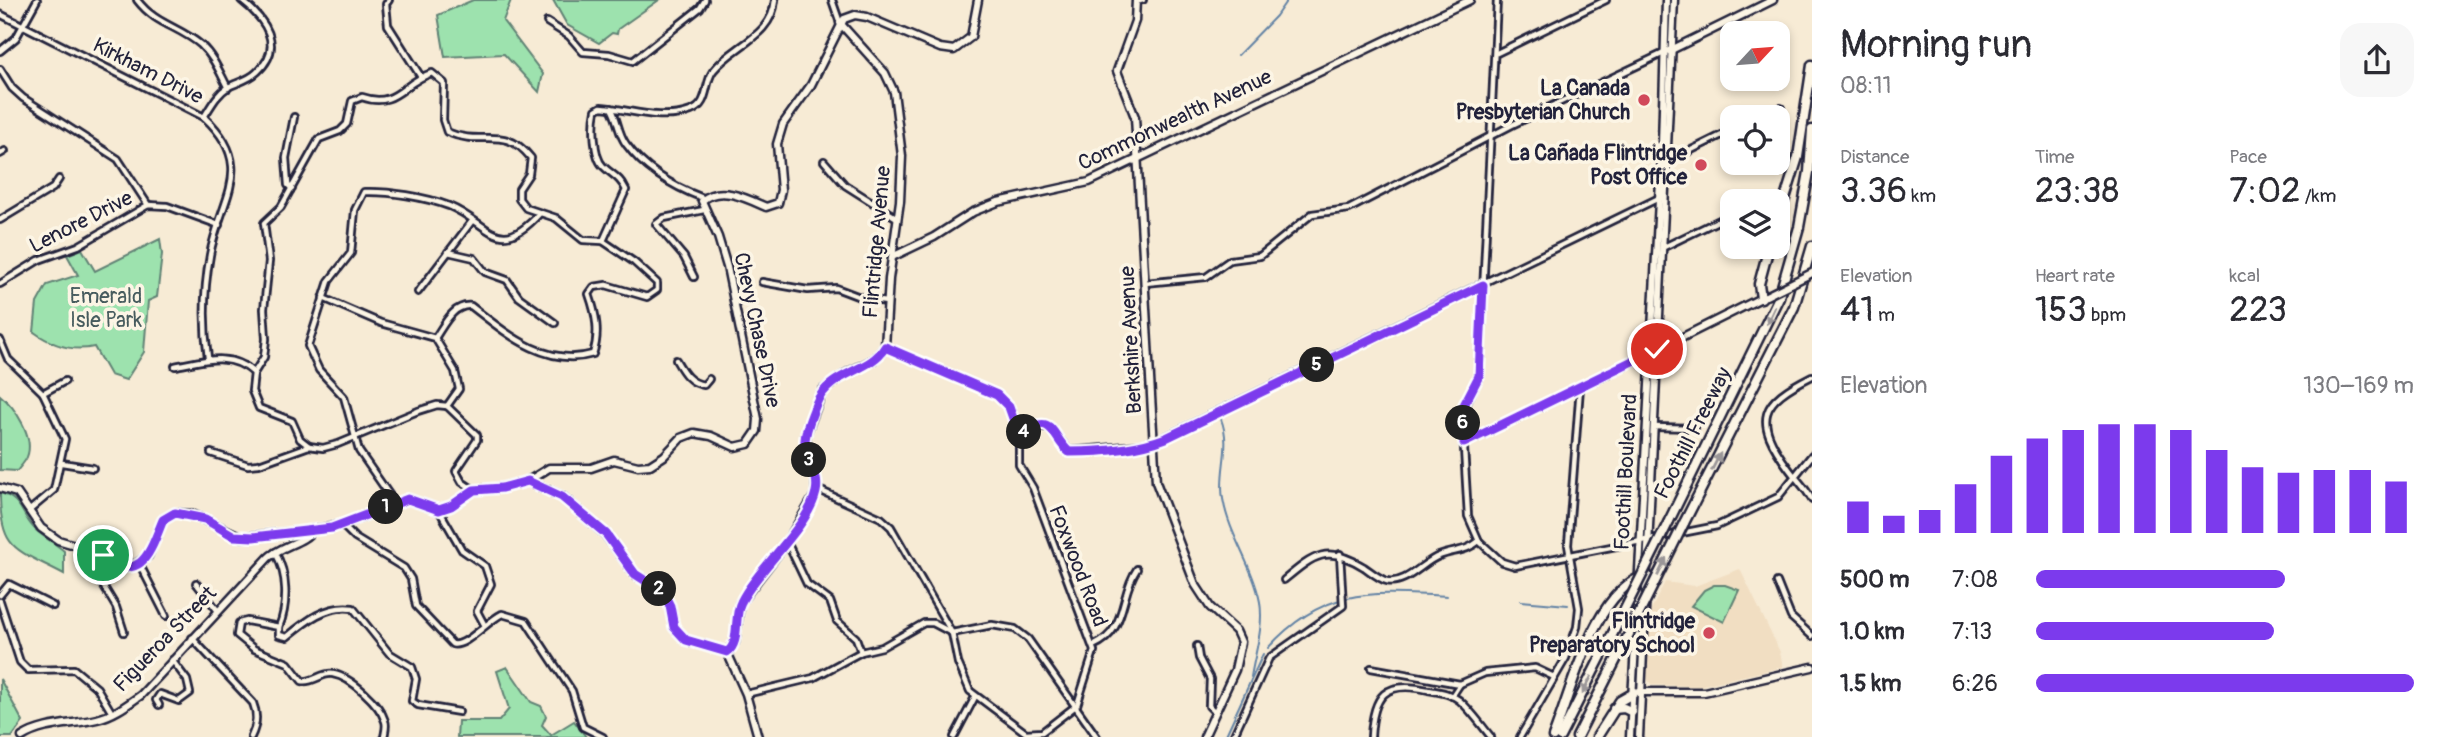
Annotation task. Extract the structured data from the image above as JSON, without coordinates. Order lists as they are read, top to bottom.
{
  "streets": {
    "highway": ["Foothill Freeway"],
    "street": [
      "Kirkham Drive",
      "Commonwealth Avenue",
      "Lenore Drive",
      "Flintridge Avenue",
      "Chevy Chase Drive",
      "Berkshire Avenue",
      "Foothill Boulevard",
      "Foxwood Road",
      "Figueroa Street"
    ]
  },
  "crossings": [
    ["Kirkham Drive", "Lenore Drive"],
    ["Commonwealth Avenue", "Flintridge Avenue"],
    ["Commonwealth Avenue", "Berkshire Avenue"],
    ["Flintridge Avenue", "Foxwood Road"]
  ],
  "parks": ["Emerald Isle Park"],
  "places": ["La Canada Presbyterian Church", "La Cañada Flintridge Post Office", "Flintridge Preparatory School"],
  "north": "top right",
  "page": {
    "heading": ["Morning run", "08:11"],
    "stats": [
      ["Distance", "3.36 km"],
      ["Time", "23:38"],
      ["Pace", "7:02 /km"],
      ["Elevation", "41 m"],
      ["Heart rate", "153 bpm"],
      ["kcal", "223"]
    ],
    "pins": [
      "5",
      "6",
      "4",
      "3",
      "1",
      "2"
    ],
    "chart": ["Elevation", "130–169 m"],
    "list": [
      {
        "name": "500 m",
        "note": "7:08"
      },
      {
        "name": "1.0 km",
        "note": "7:13"
      },
      {
        "name": "1.5 km",
        "note": "6:26"
      }
    ]
  }
}
